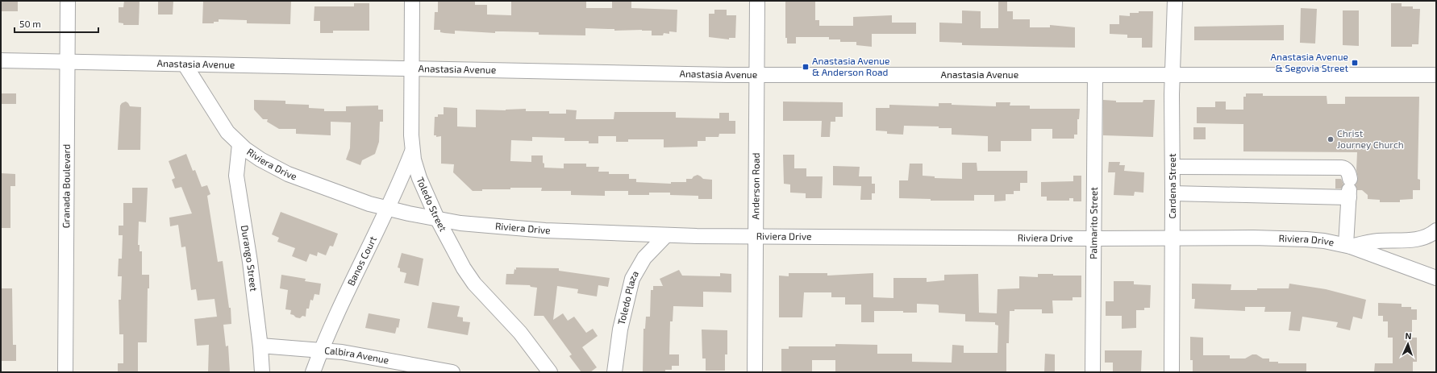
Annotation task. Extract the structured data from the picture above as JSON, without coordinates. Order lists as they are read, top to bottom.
{
  "streets": {
    "street": [
      "Anastasia Avenue",
      "Riviera Drive",
      "Granada Boulevard",
      "Anderson Road",
      "Cardena Street",
      "Toledo Street",
      "Palmarito Street",
      "Durango Street",
      "Banos Court",
      "Toledo Plaza",
      "Calbira Avenue"
    ]
  },
  "crossings": [
    ["Anastasia Avenue", "Riviera Drive"],
    ["Anastasia Avenue", "Granada Boulevard"],
    ["Anastasia Avenue", "Anderson Road"],
    ["Anastasia Avenue", "Cardena Street"],
    ["Anastasia Avenue", "Toledo Street"],
    ["Anastasia Avenue", "Palmarito Street"],
    ["Riviera Drive", "Anderson Road"],
    ["Riviera Drive", "Cardena Street"],
    ["Riviera Drive", "Toledo Street"],
    ["Riviera Drive", "Palmarito Street"],
    ["Riviera Drive", "Durango Street"],
    ["Riviera Drive", "Banos Court"],
    ["Riviera Drive", "Toledo Plaza"],
    ["Toledo Street", "Banos Court"],
    ["Durango Street", "Calbira Avenue"],
    ["Banos Court", "Calbira Avenue"]
  ],
  "places": {
    "transit": ["Anastasia Avenue & Segovia Street", "Anastasia Avenue & Anderson Road"],
    "other": ["Christ Journey Church"]
  },
  "scale_bar": "50 m",
  "north": "top"
}
